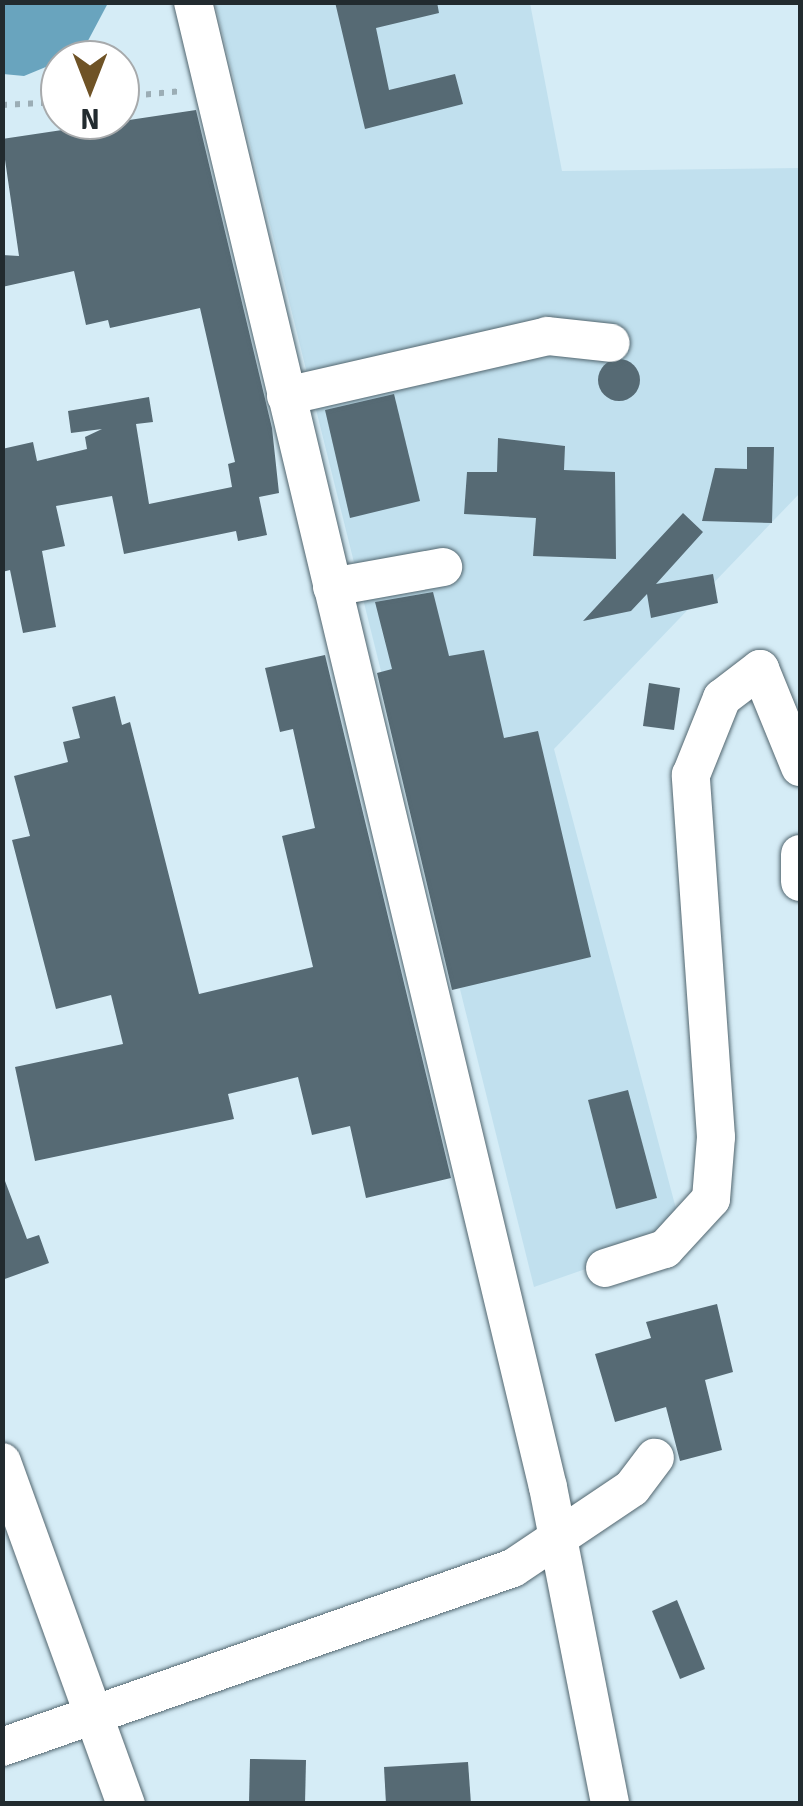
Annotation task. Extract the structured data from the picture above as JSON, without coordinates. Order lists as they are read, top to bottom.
{
  "north": "bottom"
}
